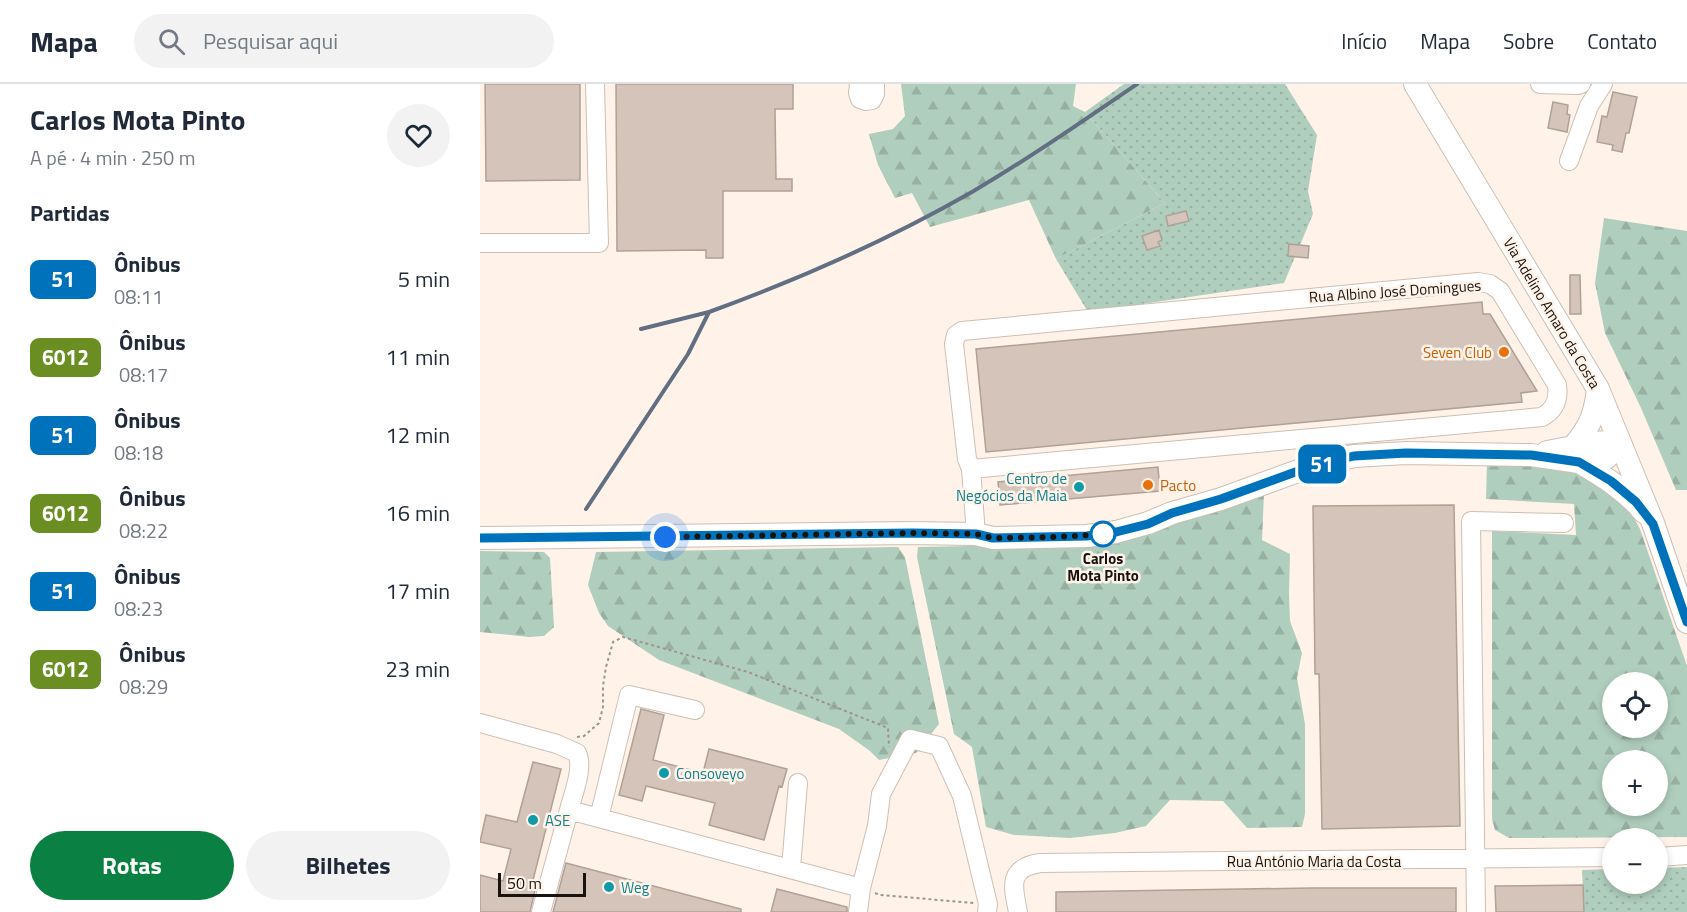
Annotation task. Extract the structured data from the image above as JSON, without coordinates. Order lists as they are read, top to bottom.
{
  "streets": {
    "main road": ["Via Adelino Amaro da Costa"],
    "street": ["Rua Albino José Domingues", "Rua António Maria da Costa"]
  },
  "places": [
    "Seven Club",
    "Pacto",
    "Centro de Negócios da Maia",
    "Carlos Mota Pinto",
    "Consoveyo",
    "ASE",
    "Weg"
  ],
  "lines": ["bus line 51"],
  "scale_bar": "50 m",
  "page": {
    "header": "Mapa",
    "search": "Pesquisar aqui",
    "nav": [
      "Início",
      "Mapa",
      "Sobre",
      "Contato"
    ],
    "heading": [
      ["Carlos Mota Pinto", "A pé · 4 min · 250 m"],
      "Partidas"
    ],
    "on_map": "51",
    "list": [
      {
        "mark": "51",
        "name": "Ônibus",
        "note": "08:11",
        "value": "5 min"
      },
      {
        "mark": "6012",
        "name": "Ônibus",
        "note": "08:17",
        "value": "11 min"
      },
      {
        "mark": "51",
        "name": "Ônibus",
        "note": "08:18",
        "value": "12 min"
      },
      {
        "mark": "6012",
        "name": "Ônibus",
        "note": "08:22",
        "value": "16 min"
      },
      {
        "mark": "51",
        "name": "Ônibus",
        "note": "08:23",
        "value": "17 min"
      },
      {
        "mark": "6012",
        "name": "Ônibus",
        "note": "08:29",
        "value": "23 min"
      }
    ],
    "map_buttons": ["+", "−"],
    "buttons": ["Rotas", "Bilhetes"],
    "scale": "50 m"
  }
}
